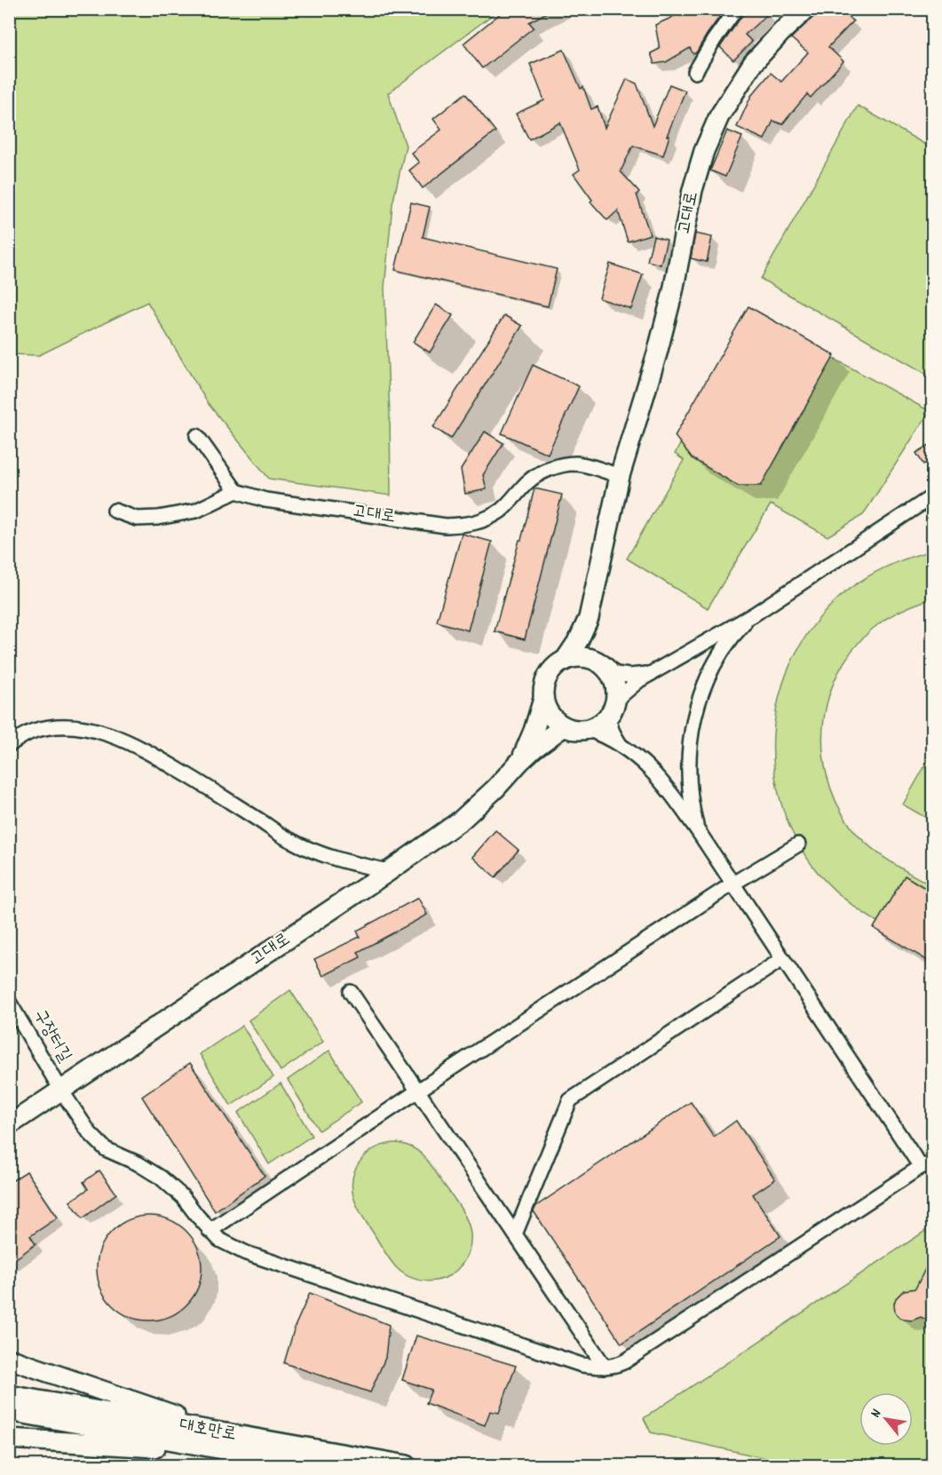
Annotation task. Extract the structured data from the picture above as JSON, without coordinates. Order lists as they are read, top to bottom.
{
  "streets": {
    "street": ["고대로", "구장터길", "대호만로"]
  },
  "crossings": [
    ["고대로", "구장터길"]
  ],
  "north": "top left"
}
